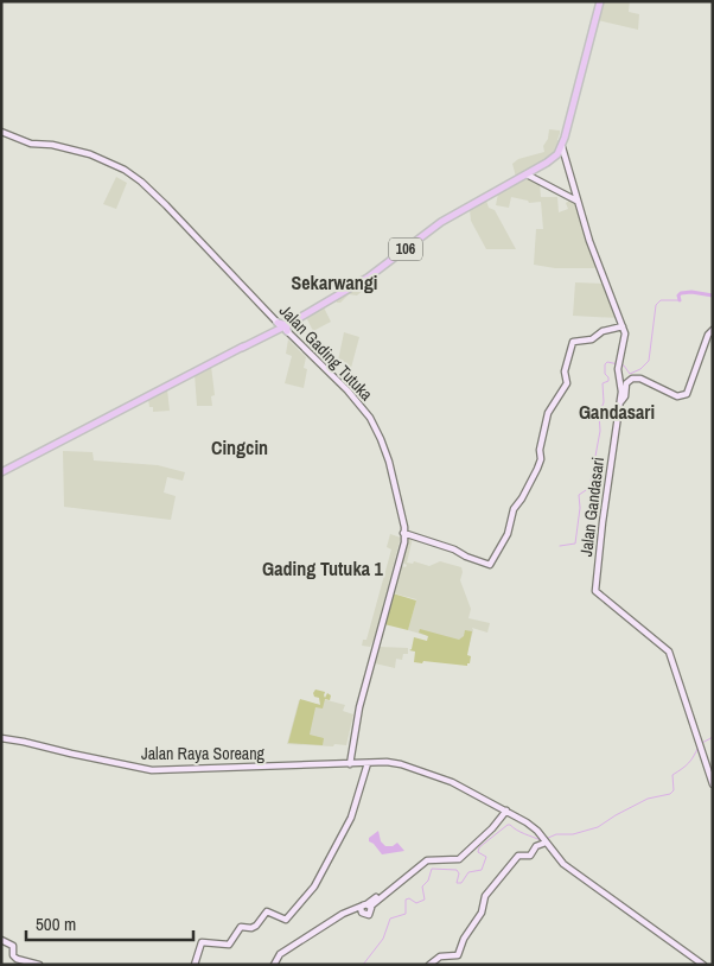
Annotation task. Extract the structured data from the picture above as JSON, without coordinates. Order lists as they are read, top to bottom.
{
  "streets": {
    "main road": ["106"],
    "street": ["Jalan Gading Tutuka", "Jalan Gandasari", "Jalan Raya Soreang"]
  },
  "crossings": [
    ["106", "Jalan Gading Tutuka"],
    ["106", "Jalan Gandasari"],
    ["Jalan Gading Tutuka", "Jalan Raya Soreang"]
  ],
  "districts": [
    "Sekarwangi",
    "Gandasari",
    "Cingcin",
    "Gading Tutuka 1"
  ],
  "scale_bar": "500 m"
}
